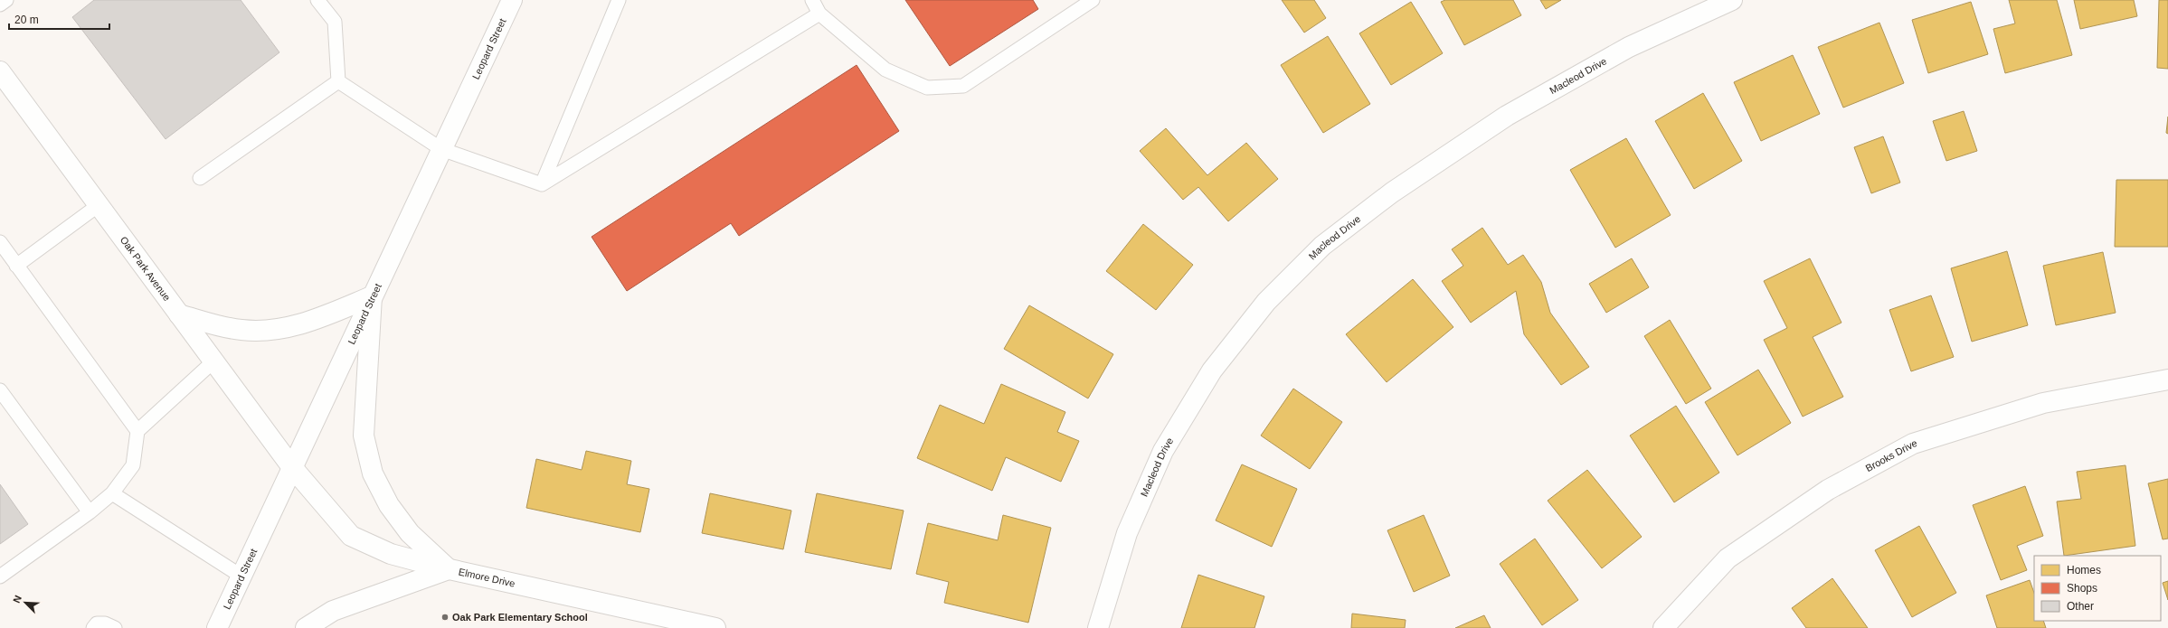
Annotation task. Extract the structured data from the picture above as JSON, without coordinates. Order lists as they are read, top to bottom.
{
  "streets": {
    "street": [
      "Leopard Street",
      "Macleod Drive",
      "Oak Park Avenue",
      "Brooks Drive",
      "Elmore Drive"
    ]
  },
  "crossings": [
    ["Leopard Street", "Oak Park Avenue"],
    ["Leopard Street", "Elmore Drive"],
    ["Oak Park Avenue", "Elmore Drive"]
  ],
  "places": ["Oak Park Elementary School"],
  "legend": ["Homes", "Shops", "Other"],
  "scale_bar": "20 m",
  "north": "top left"
}
